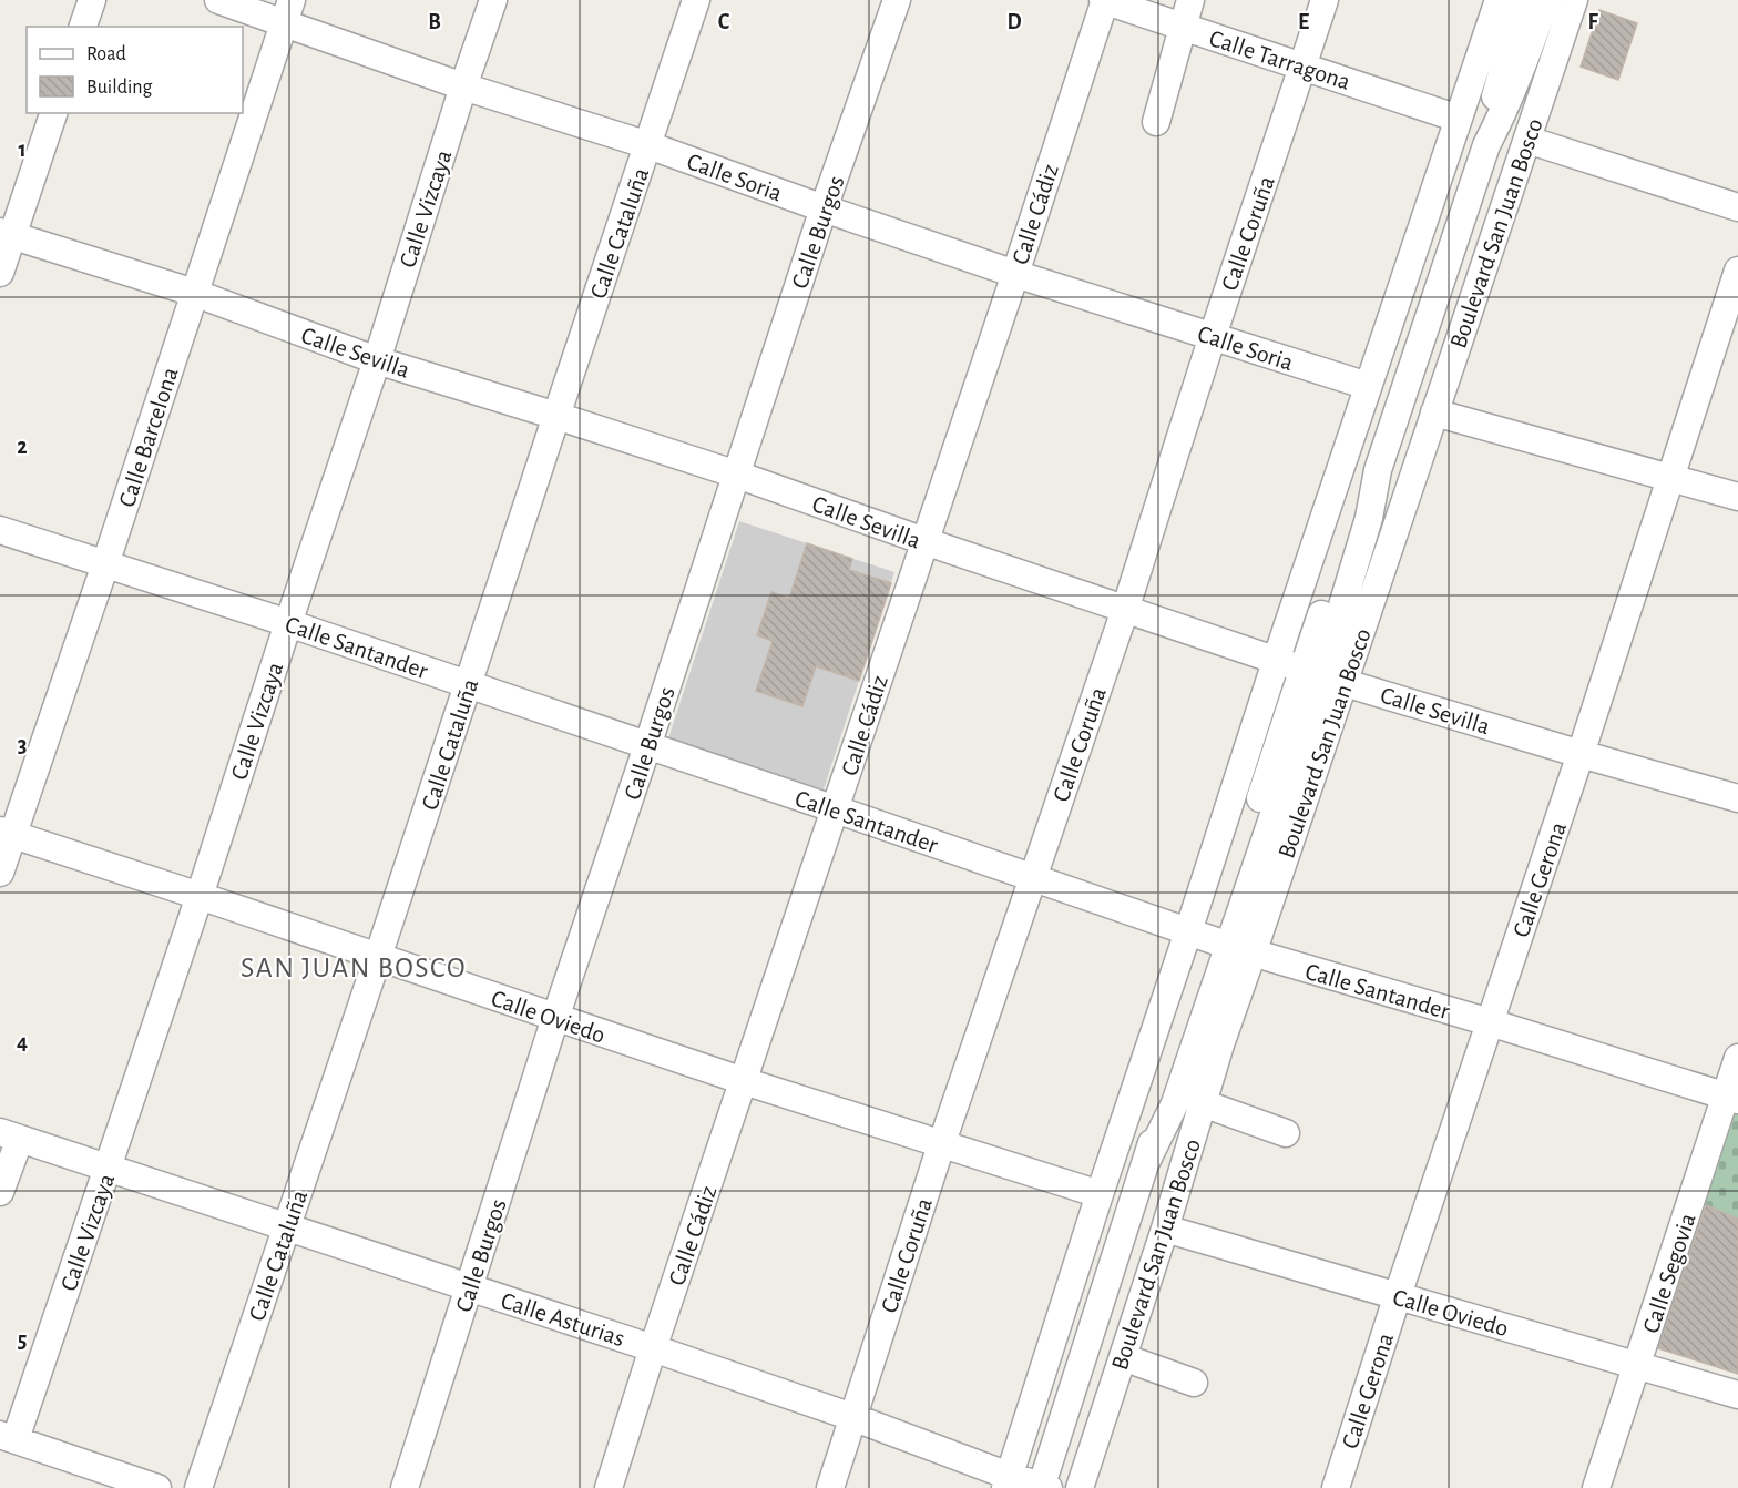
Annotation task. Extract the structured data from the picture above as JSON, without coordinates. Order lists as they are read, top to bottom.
{
  "streets": {
    "street": [
      "Calle Tarragona",
      "Calle Soria",
      "Calle Vizcaya",
      "Calle Cádiz",
      "Calle Burgos",
      "Calle Cataluña",
      "Calle Coruña",
      "Boulevard San Juan Bosco",
      "Calle Sevilla",
      "Calle Barcelona",
      "Calle Santander",
      "Calle Gerona",
      "Calle Oviedo",
      "Calle Segovia",
      "Calle Asturias"
    ]
  },
  "crossings": [
    ["Calle Tarragona", "Calle Cádiz"],
    ["Calle Tarragona", "Calle Coruña"],
    ["Calle Tarragona", "Boulevard San Juan Bosco"],
    ["Calle Soria", "Calle Vizcaya"],
    ["Calle Soria", "Calle Cádiz"],
    ["Calle Soria", "Calle Burgos"],
    ["Calle Soria", "Calle Cataluña"],
    ["Calle Soria", "Calle Coruña"],
    ["Calle Soria", "Boulevard San Juan Bosco"],
    ["Calle Soria", "Calle Barcelona"],
    ["Calle Vizcaya", "Calle Sevilla"],
    ["Calle Vizcaya", "Calle Santander"],
    ["Calle Vizcaya", "Calle Oviedo"],
    ["Calle Vizcaya", "Calle Asturias"],
    ["Calle Cádiz", "Calle Sevilla"],
    ["Calle Cádiz", "Calle Santander"],
    ["Calle Cádiz", "Calle Oviedo"],
    ["Calle Cádiz", "Calle Asturias"],
    ["Calle Burgos", "Calle Sevilla"],
    ["Calle Burgos", "Calle Santander"],
    ["Calle Burgos", "Calle Oviedo"],
    ["Calle Burgos", "Calle Asturias"],
    ["Calle Cataluña", "Calle Sevilla"],
    ["Calle Cataluña", "Calle Santander"],
    ["Calle Cataluña", "Calle Oviedo"],
    ["Calle Cataluña", "Calle Asturias"],
    ["Calle Coruña", "Calle Sevilla"],
    ["Calle Coruña", "Calle Santander"],
    ["Calle Coruña", "Calle Oviedo"],
    ["Calle Coruña", "Calle Asturias"],
    ["Boulevard San Juan Bosco", "Calle Sevilla"],
    ["Boulevard San Juan Bosco", "Calle Santander"],
    ["Boulevard San Juan Bosco", "Calle Oviedo"],
    ["Boulevard San Juan Bosco", "Calle Asturias"],
    ["Calle Sevilla", "Calle Barcelona"],
    ["Calle Sevilla", "Calle Gerona"],
    ["Calle Barcelona", "Calle Santander"],
    ["Calle Barcelona", "Calle Oviedo"],
    ["Calle Santander", "Calle Gerona"],
    ["Calle Santander", "Calle Segovia"],
    ["Calle Gerona", "Calle Oviedo"],
    ["Calle Oviedo", "Calle Segovia"]
  ],
  "districts": ["SAN JUAN BOSCO"],
  "legend": ["Road", "Building"],
  "grid": {
    "columns": [
      "B",
      "C",
      "D",
      "E",
      "F"
    ],
    "rows": [
      "1",
      "2",
      "3",
      "4",
      "5"
    ]
  }
}
